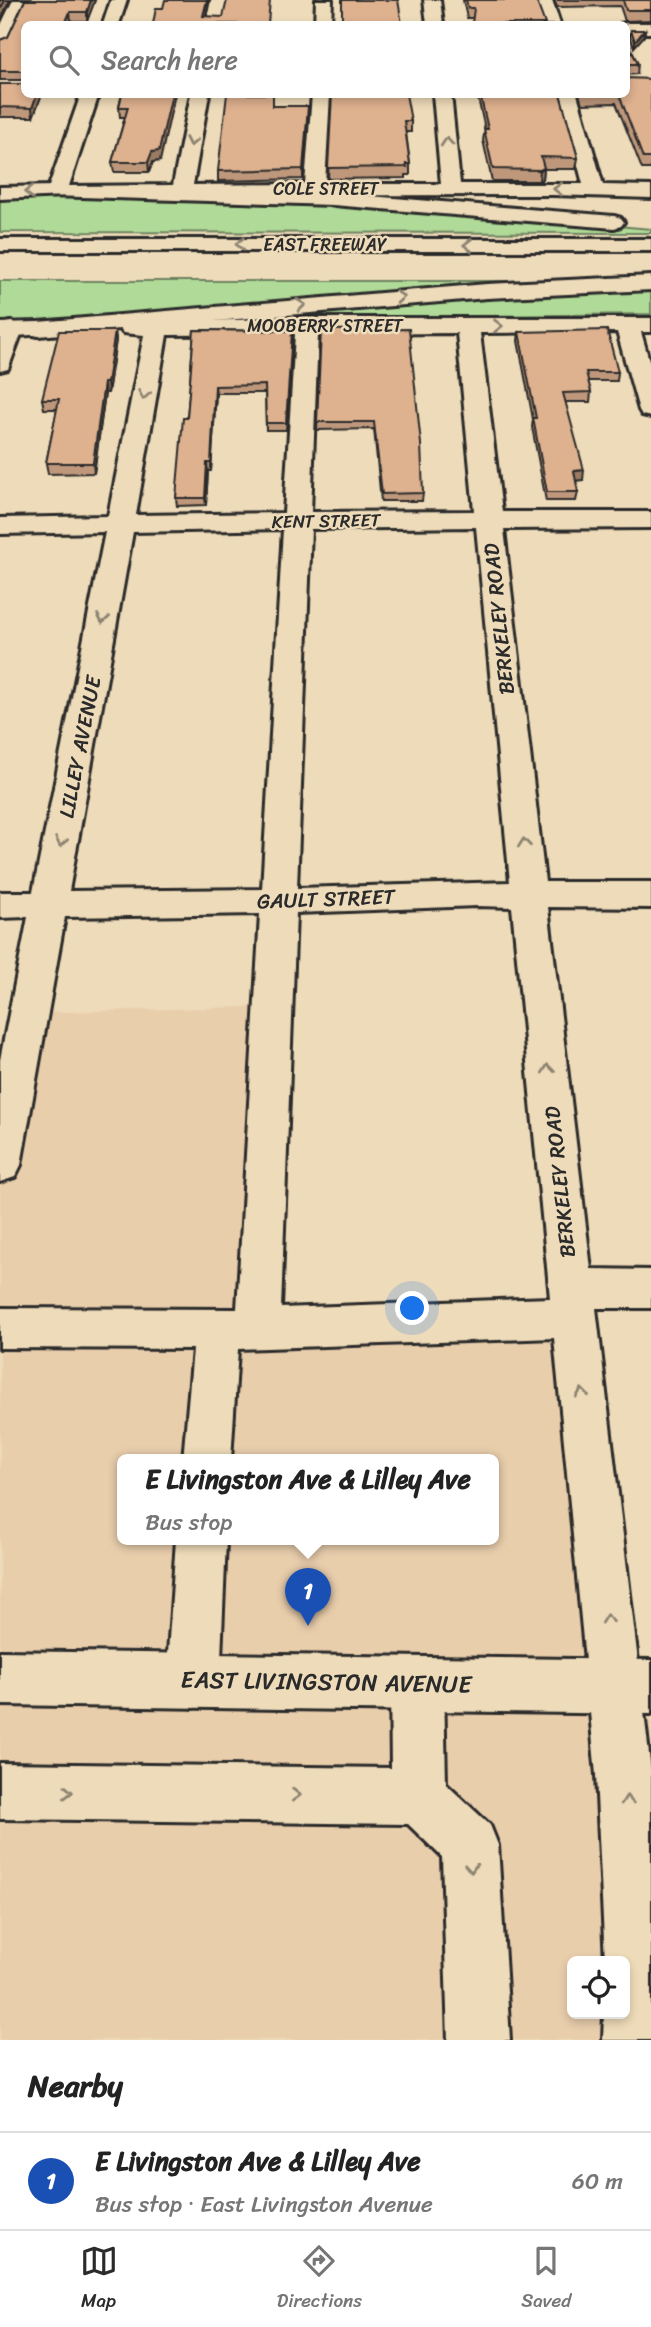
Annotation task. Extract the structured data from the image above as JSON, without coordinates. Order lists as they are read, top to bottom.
{
  "streets": {
    "main road": [
      "COLE STREET",
      "EAST FREEWAY",
      "MOOBERRY STREET",
      "KENT STREET",
      "BERKELEY ROAD",
      "LILLEY AVENUE",
      "GAULT STREET",
      "EAST LIVINGSTON AVENUE"
    ]
  },
  "crossings": [
    ["MOOBERRY STREET", "BERKELEY ROAD"],
    ["MOOBERRY STREET", "LILLEY AVENUE"],
    ["KENT STREET", "BERKELEY ROAD"],
    ["KENT STREET", "LILLEY AVENUE"],
    ["BERKELEY ROAD", "GAULT STREET"],
    ["BERKELEY ROAD", "EAST LIVINGSTON AVENUE"],
    ["LILLEY AVENUE", "GAULT STREET"]
  ],
  "page": {
    "search": "Search here",
    "popup": ["E Livingston Ave & Lilley Ave", "Bus stop"],
    "pins": "1",
    "heading": "Nearby",
    "list": [
      {
        "mark": "1",
        "name": "E Livingston Ave & Lilley Ave",
        "note": "Bus stop · East Livingston Avenue",
        "value": "60 m"
      }
    ],
    "nav": ["Map", "Directions", "Saved"]
  }
}
